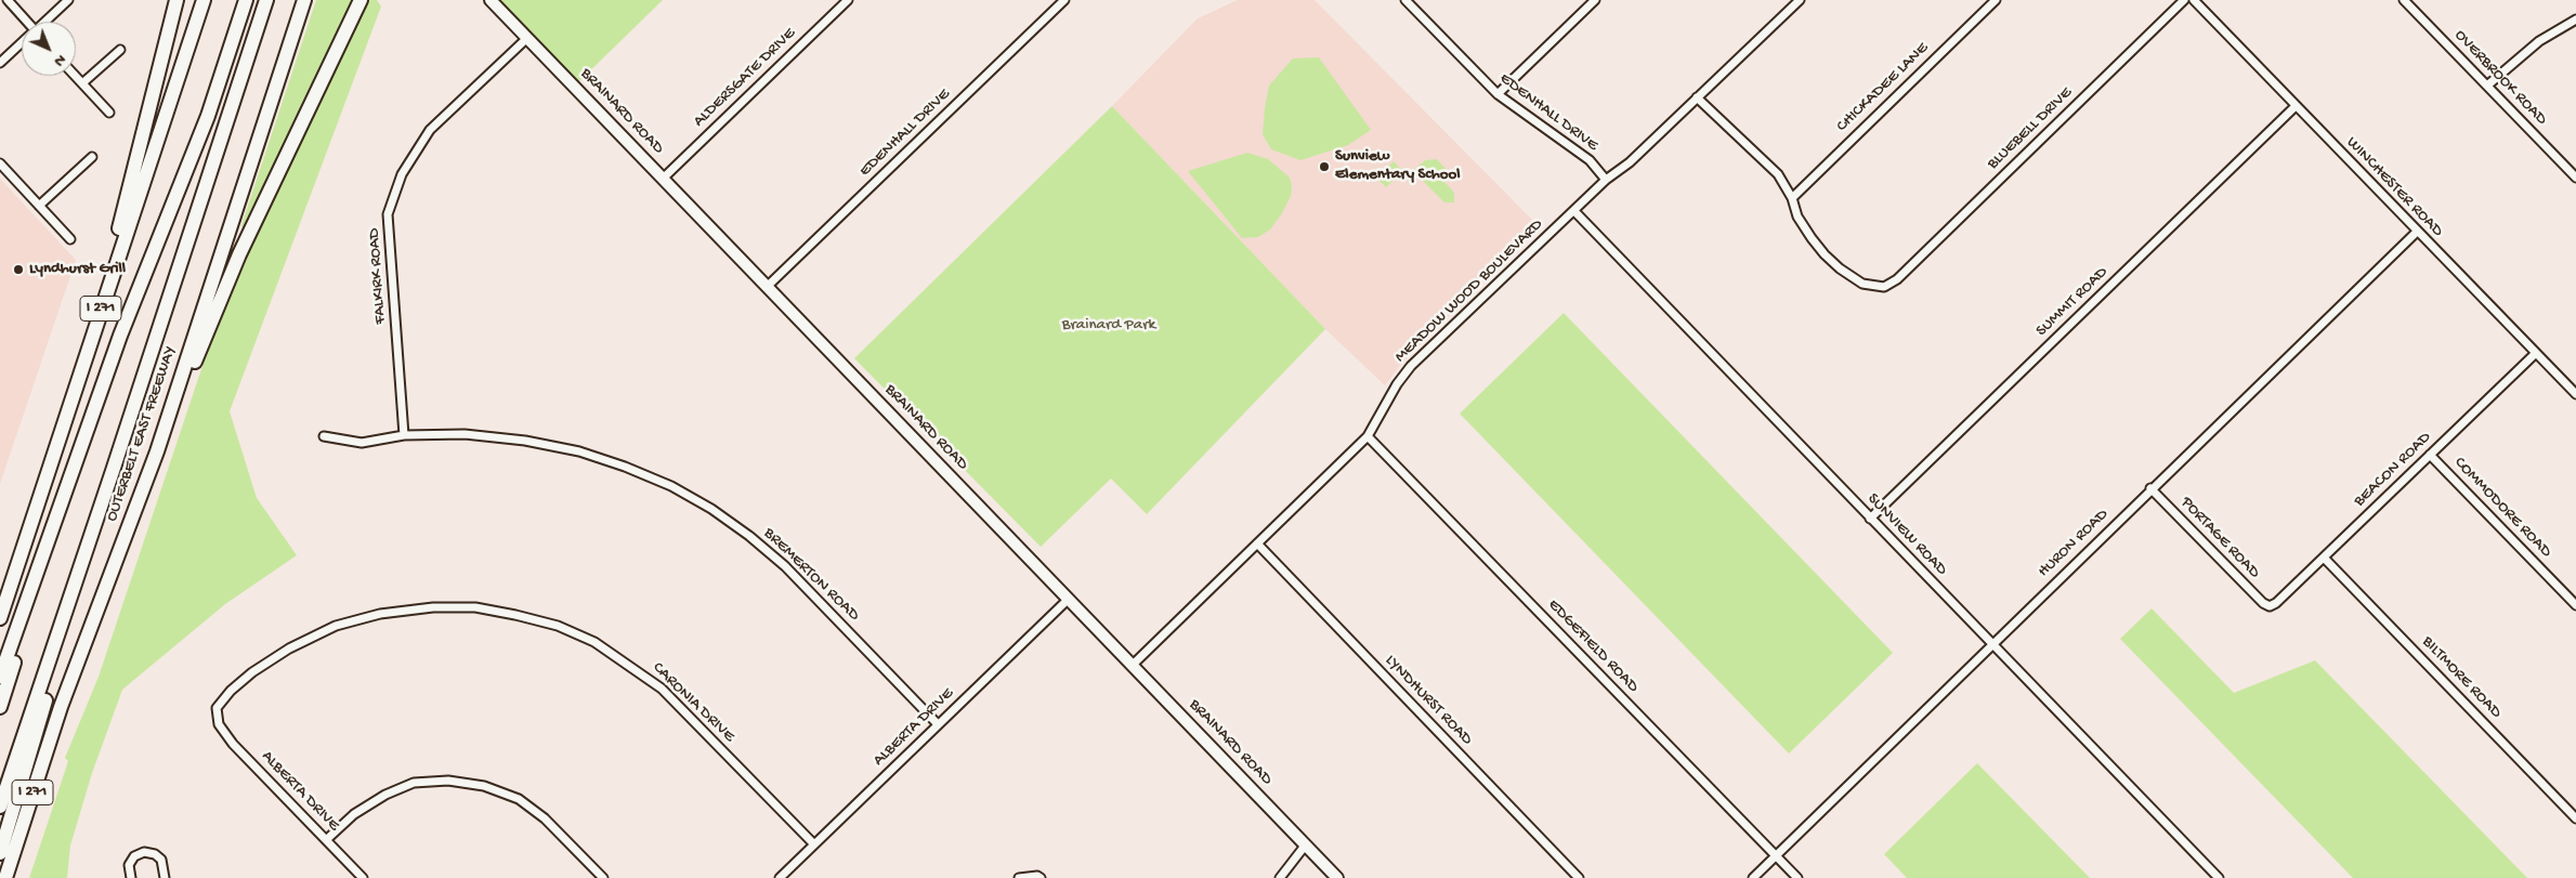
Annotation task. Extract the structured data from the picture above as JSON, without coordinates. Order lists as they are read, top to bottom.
{
  "streets": {
    "highway": ["I 271", "OUTERBELT EAST FREEWAY"],
    "main road": ["BRAINARD ROAD"],
    "street": [
      "ALDERSGATE DRIVE",
      "OVERBROOK ROAD",
      "CHICKADEE LANE",
      "EDENHALL DRIVE",
      "BLUEBELL DRIVE",
      "WINCHESTER ROAD",
      "FALKIRK ROAD",
      "MEADOW WOOD BOULEVARD",
      "SUMMIT ROAD",
      "BEACON ROAD",
      "COMMODORE ROAD",
      "SUNVIEW ROAD",
      "PORTAGE ROAD",
      "HURON ROAD",
      "BREMERTON ROAD",
      "EDGEFIELD ROAD",
      "BILTMORE ROAD",
      "LYNDHURST ROAD",
      "CARONIA DRIVE",
      "ALBERTA DRIVE"
    ]
  },
  "crossings": [
    ["ALDERSGATE DRIVE", "BRAINARD ROAD"],
    ["CHICKADEE LANE", "BLUEBELL DRIVE"],
    ["BRAINARD ROAD", "EDENHALL DRIVE"],
    ["BRAINARD ROAD", "FALKIRK ROAD"],
    ["BRAINARD ROAD", "MEADOW WOOD BOULEVARD"],
    ["BRAINARD ROAD", "ALBERTA DRIVE"],
    ["EDENHALL DRIVE", "MEADOW WOOD BOULEVARD"],
    ["WINCHESTER ROAD", "SUMMIT ROAD"],
    ["WINCHESTER ROAD", "BEACON ROAD"],
    ["WINCHESTER ROAD", "HURON ROAD"],
    ["FALKIRK ROAD", "BREMERTON ROAD"],
    ["MEADOW WOOD BOULEVARD", "SUNVIEW ROAD"],
    ["MEADOW WOOD BOULEVARD", "EDGEFIELD ROAD"],
    ["MEADOW WOOD BOULEVARD", "LYNDHURST ROAD"],
    ["SUMMIT ROAD", "SUNVIEW ROAD"],
    ["BEACON ROAD", "COMMODORE ROAD"],
    ["BEACON ROAD", "PORTAGE ROAD"],
    ["BEACON ROAD", "BILTMORE ROAD"],
    ["SUNVIEW ROAD", "HURON ROAD"],
    ["PORTAGE ROAD", "HURON ROAD"],
    ["HURON ROAD", "EDGEFIELD ROAD"],
    ["BREMERTON ROAD", "ALBERTA DRIVE"],
    ["CARONIA DRIVE", "ALBERTA DRIVE"]
  ],
  "parks": ["Brainard Park"],
  "places": ["Sunview Elementary School", "Lyndhurst Grill"],
  "north": "bottom right"
}
